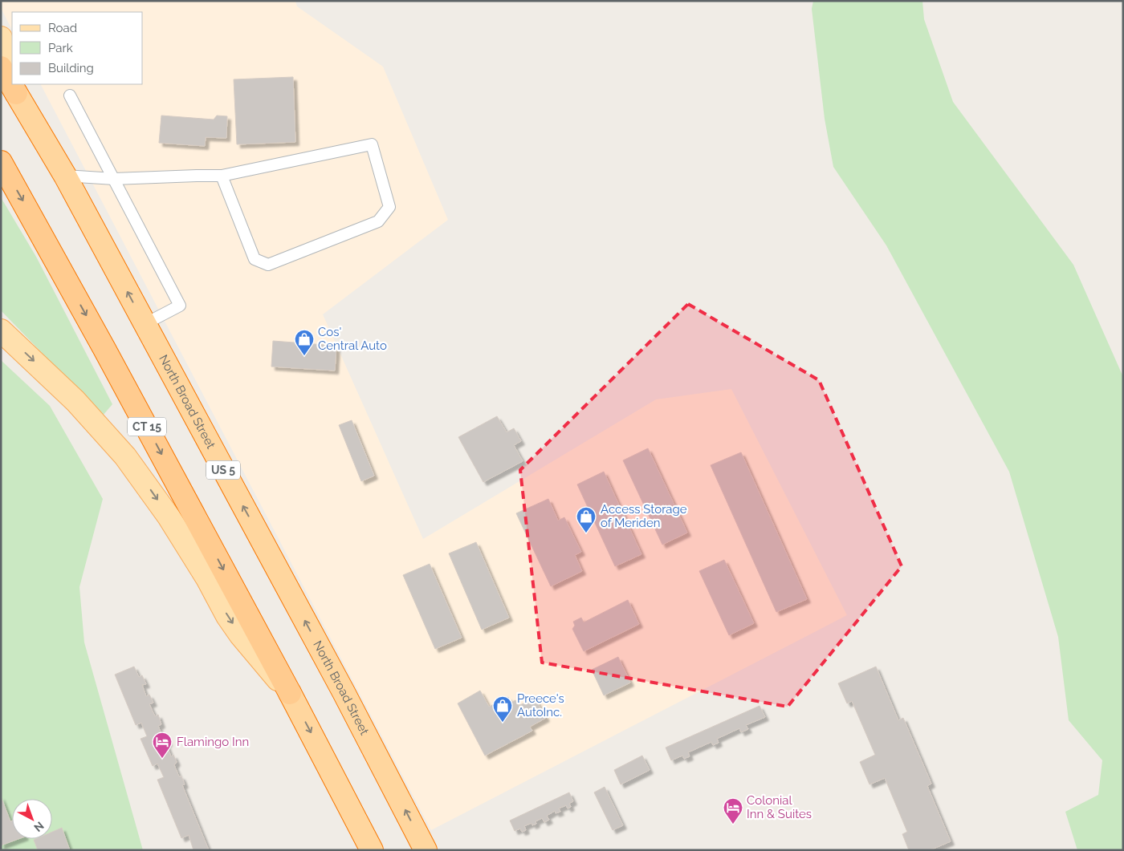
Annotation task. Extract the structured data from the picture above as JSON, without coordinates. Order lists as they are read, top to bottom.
{
  "streets": {
    "highway": ["North Broad Street", "CT 15", "US 5"]
  },
  "places": {
    "shop": ["Cos' Central Auto", "Access Storage of Meriden", "Preece's AutoInc."],
    "hotel": ["Flamingo Inn", "Colonial Inn & Suites"]
  },
  "legend": ["Road", "Park", "Building"],
  "north": "bottom right"
}
